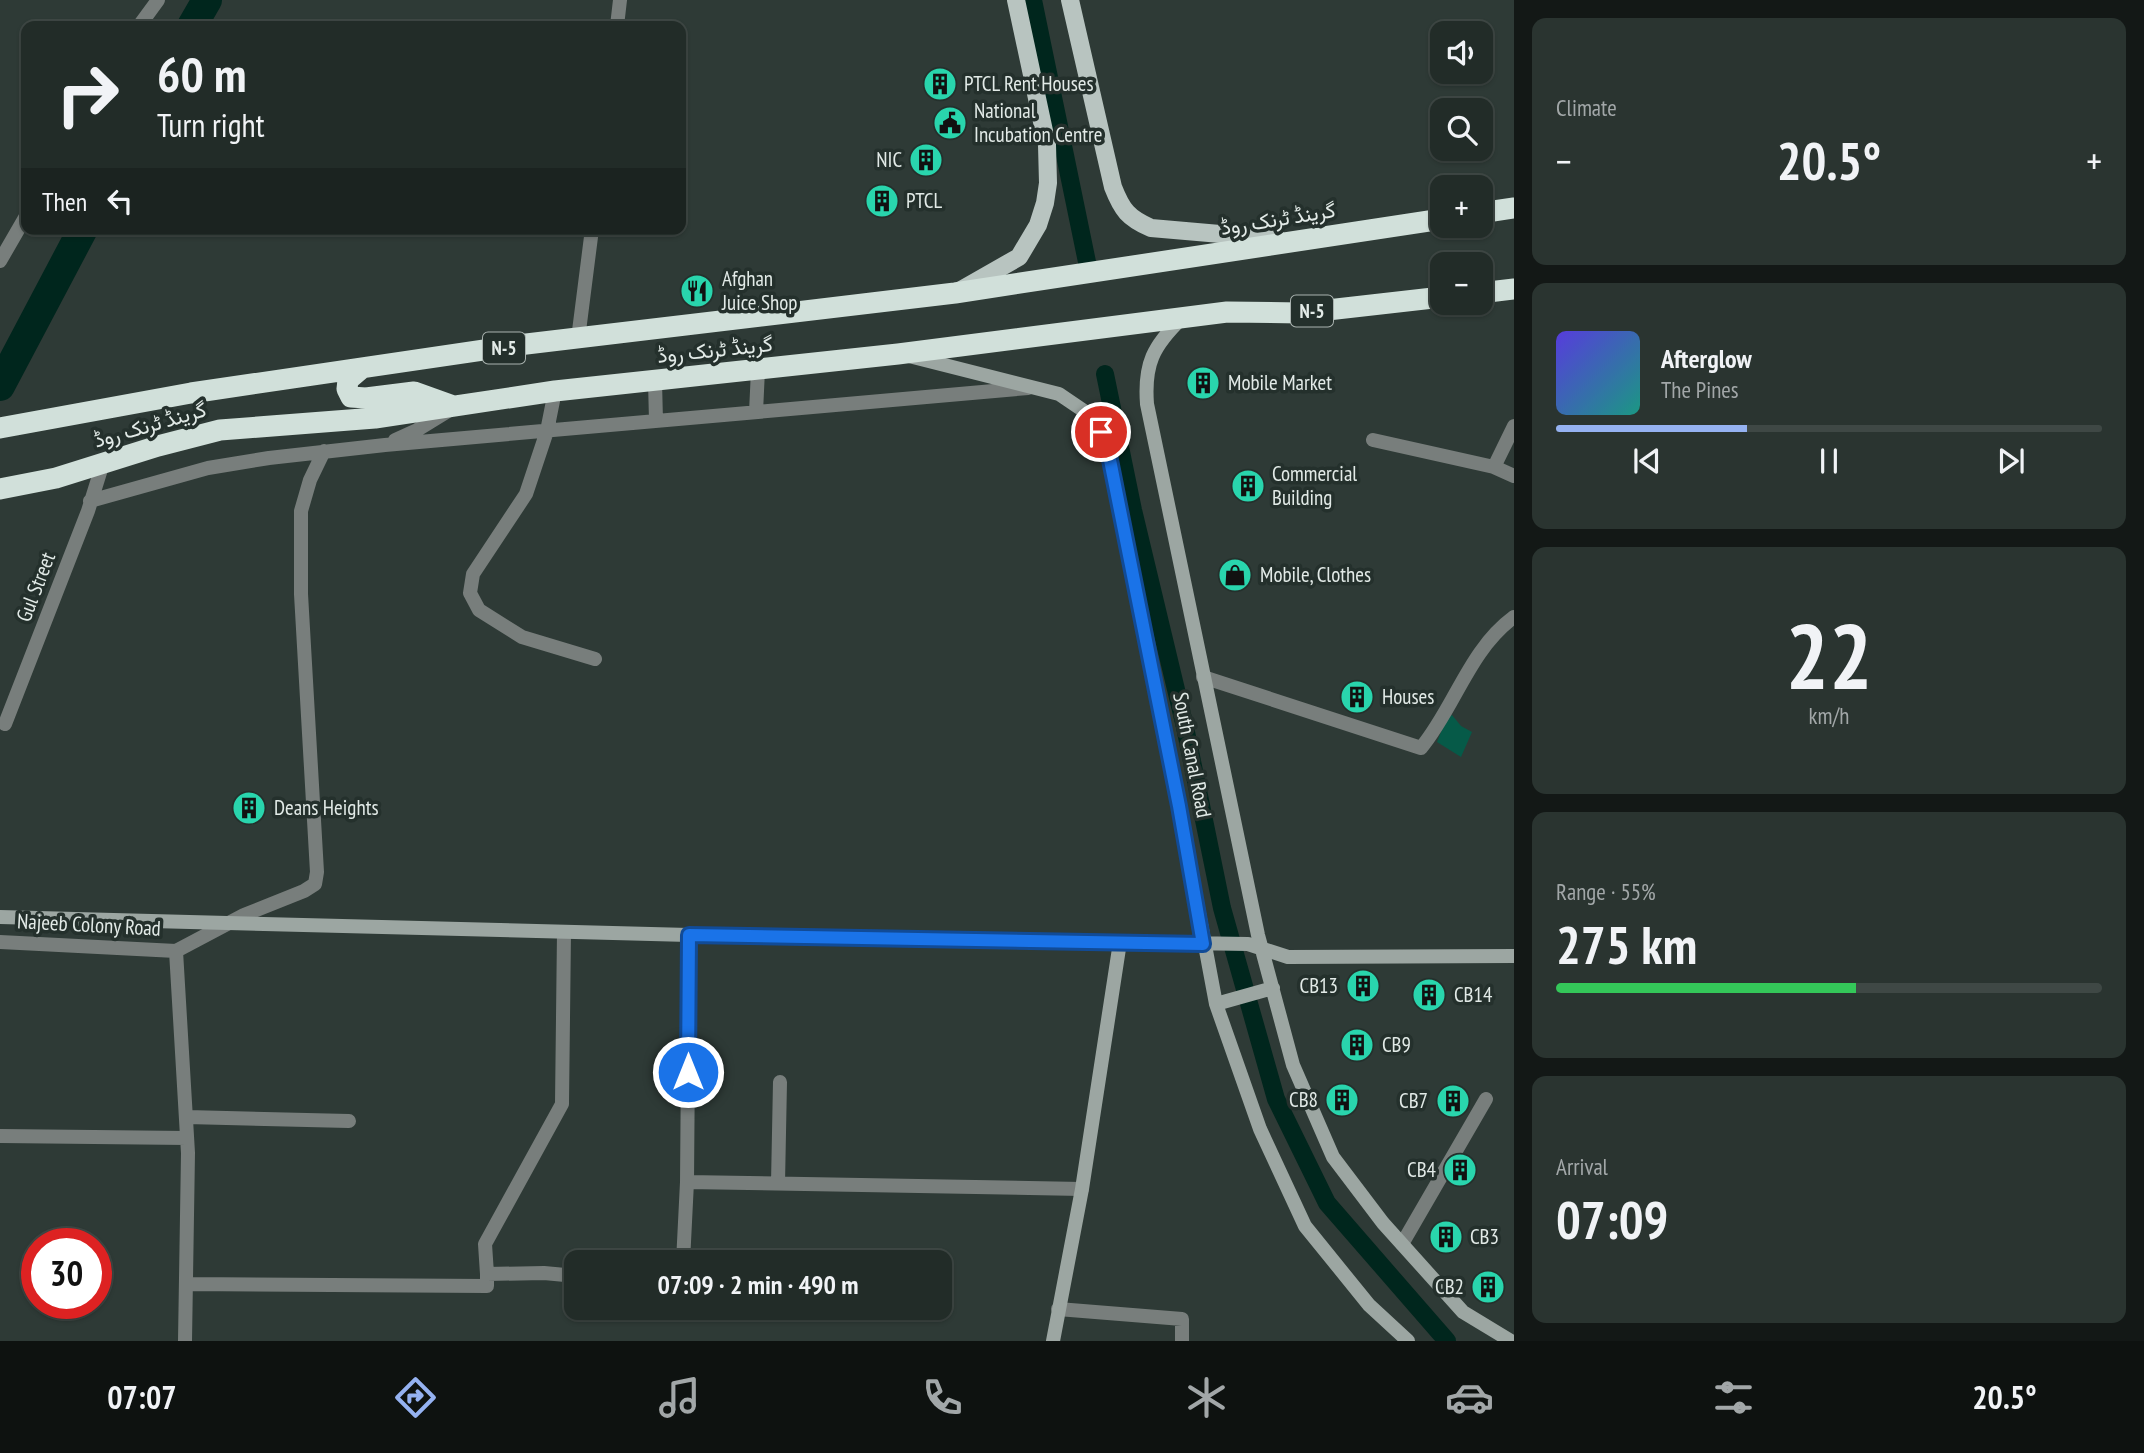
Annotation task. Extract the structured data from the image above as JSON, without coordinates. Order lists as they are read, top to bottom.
{
  "streets": {
    "highway": ["گرینڈ ٹرنک روڈ", "N-5"],
    "main road": ["South Canal Road"],
    "street": ["Gul Street", "Najeeb Colony Road"]
  },
  "crossings": [
    ["گرینڈ ٹرنک روڈ", "Gul Street"],
    ["گرینڈ ٹرنک روڈ", "South Canal Road"]
  ],
  "places": {
    "building": [
      "PTCL Rent Houses",
      "NIC",
      "PTCL",
      "Mobile Market",
      "Commercial Building",
      "Houses",
      "Deans Heights",
      "CB13",
      "CB14",
      "CB9",
      "CB8",
      "CB7",
      "CB4",
      "CB3",
      "CB2"
    ],
    "public building": ["National Incubation Centre"],
    "restaurant": ["Afghan Juice Shop"],
    "shop": ["Mobile, Clothes"]
  },
  "page": {
    "tile": [
      "Climate",
      ["22", "km/h"],
      ["Range · 55%", "275 km"],
      ["Arrival", "07:09"]
    ],
    "map_buttons": ["+", "−"],
    "turn": ["60 m", "Turn right"],
    "heat": ["−", "20.5°", "+"],
    "then": "Then",
    "song": ["Afterglow", "The Pines"],
    "limit": "30",
    "trip": "07:09 · 2 min · 490 m",
    "tabs": ["07:07", "20.5°"]
  }
}
